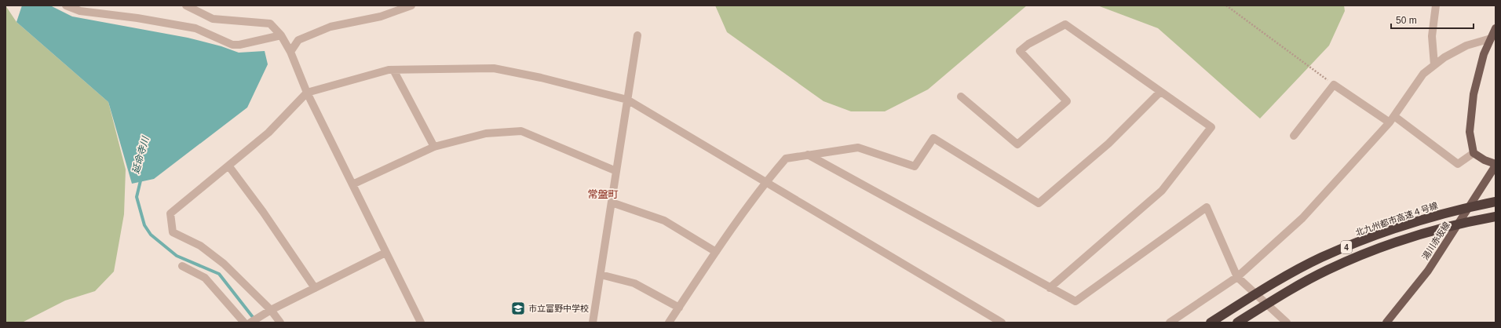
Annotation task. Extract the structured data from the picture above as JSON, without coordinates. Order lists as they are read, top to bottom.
{
  "streets": {
    "highway": ["北九州都市高速４号線", "4"],
    "main road": ["湯川赤坂線"]
  },
  "districts": ["常盤町"],
  "water": ["延命寺川"],
  "places": {
    "school or university": ["市立富野中学校"]
  },
  "scale_bar": "50 m"
}
